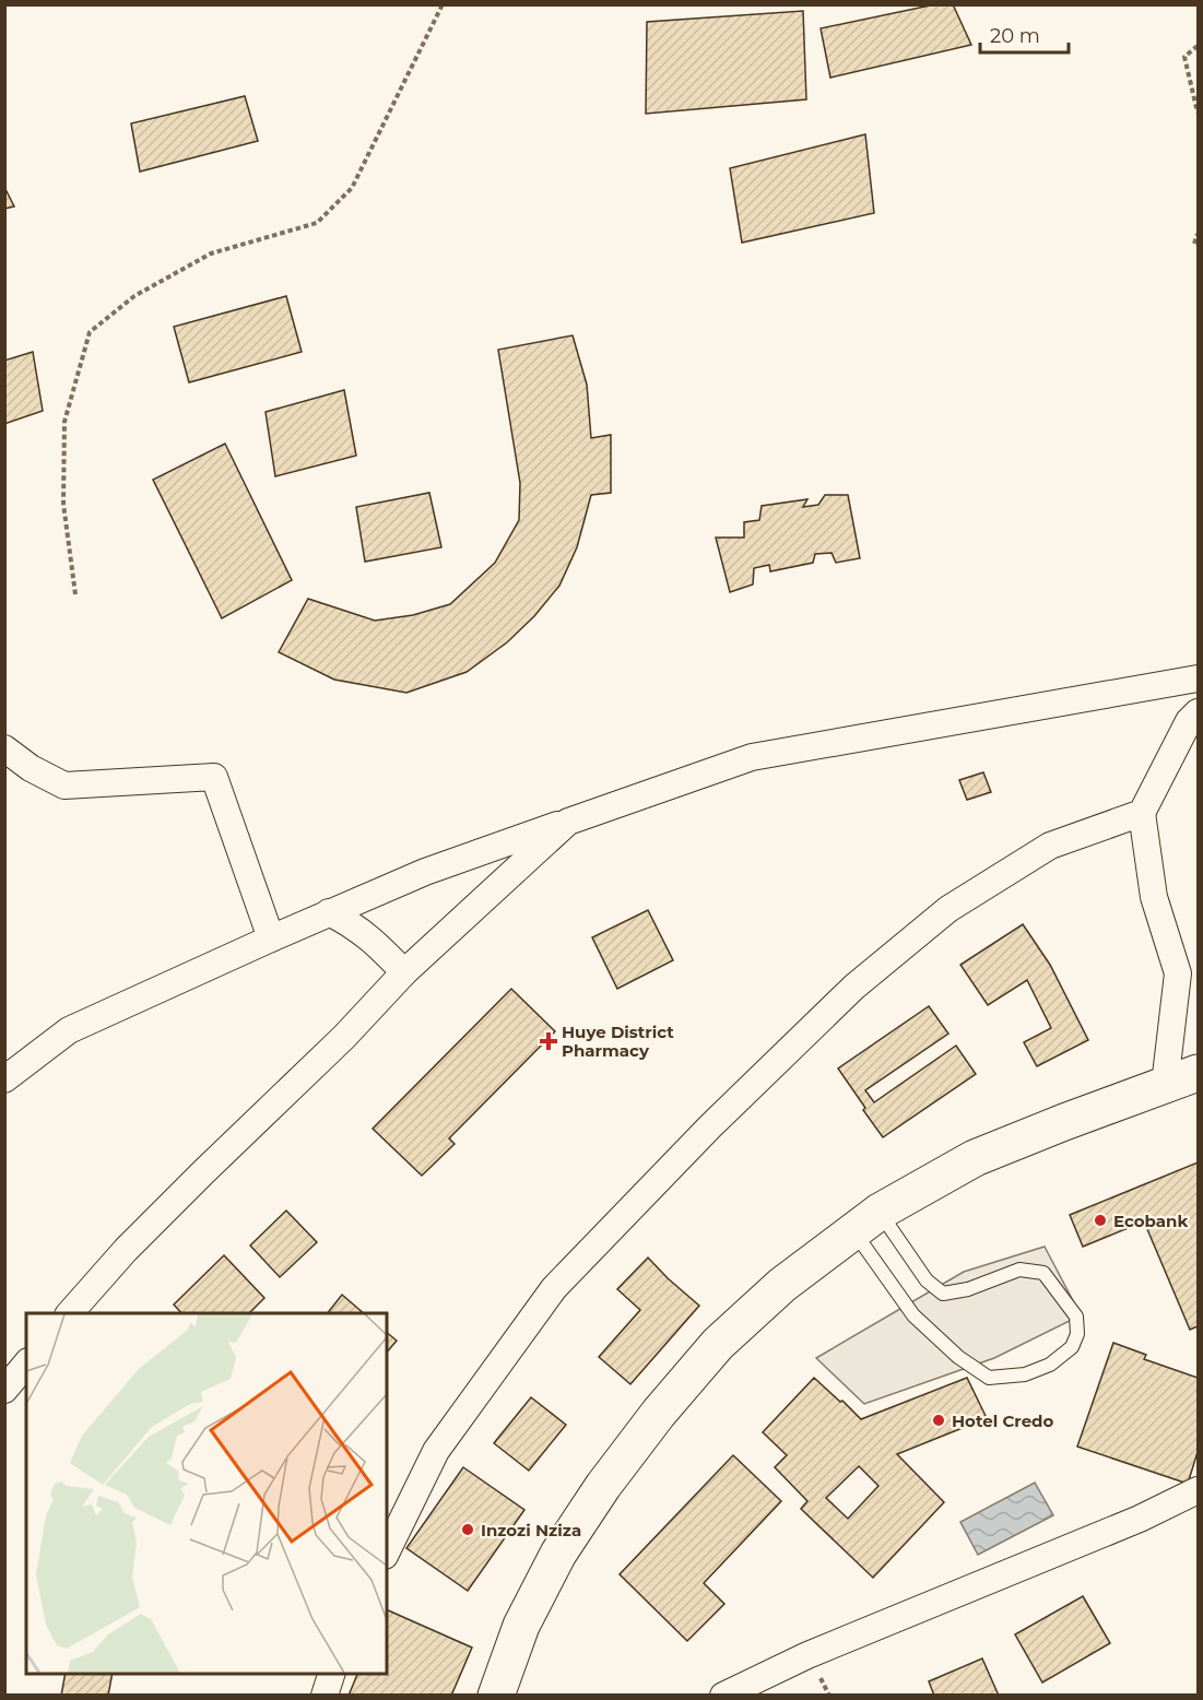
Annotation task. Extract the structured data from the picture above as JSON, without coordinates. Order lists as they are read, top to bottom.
{
  "places": {
    "health": ["Huye District Pharmacy"],
    "other": ["Ecobank", "Hotel Credo", "Inzozi Nziza"]
  },
  "scale_bar": "20 m"
}
